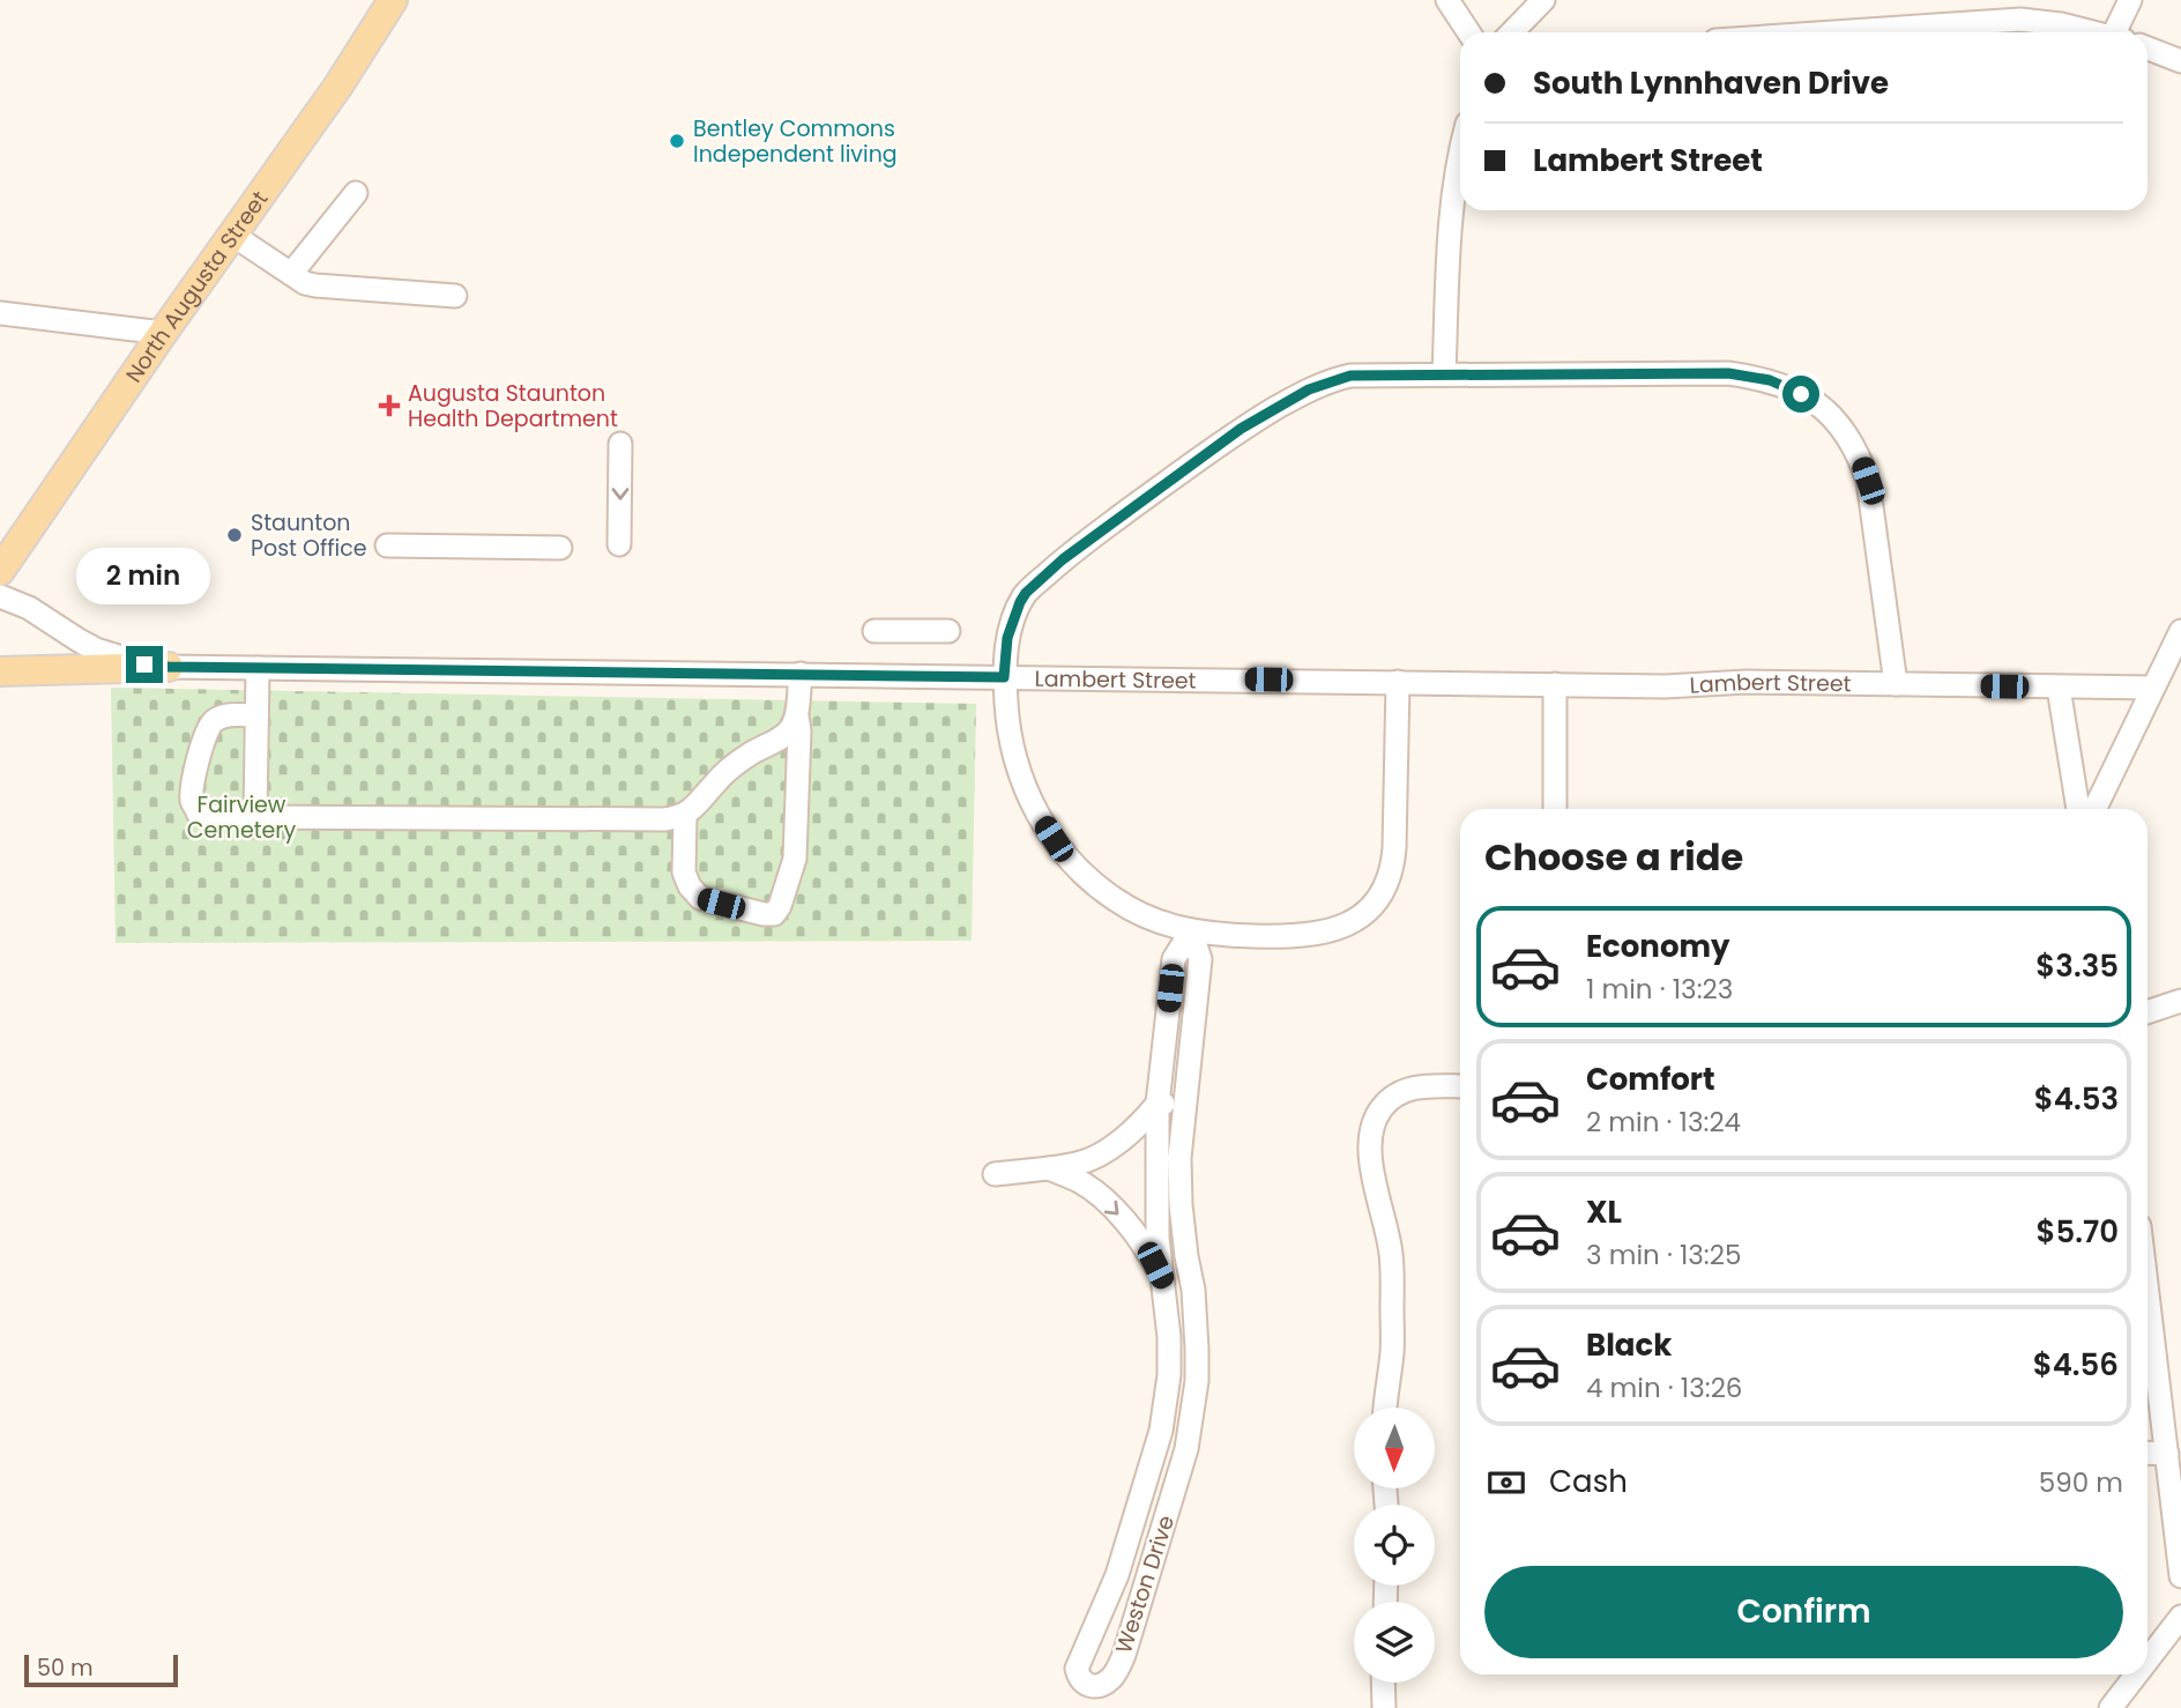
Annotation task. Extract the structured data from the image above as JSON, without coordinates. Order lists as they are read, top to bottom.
{
  "streets": {
    "main road": ["North Augusta Street"],
    "street": ["Lambert Street", "Weston Drive"]
  },
  "parks": ["Fairview Cemetery"],
  "places": {
    "other": ["Bentley Commons Independent living", "Staunton Post Office"],
    "health": ["Augusta Staunton Health Department"]
  },
  "scale_bar": "50 m",
  "north": "bottom",
  "page": {
    "banner": ["South Lynnhaven Drive", "Lambert Street"],
    "bubble": "2 min",
    "heading": "Choose a ride",
    "list": [
      {
        "name": "Economy",
        "note": "1 min · 13:23",
        "value": "$3.35"
      },
      {
        "name": "Comfort",
        "note": "2 min · 13:24",
        "value": "$4.53"
      },
      {
        "name": "XL",
        "note": "3 min · 13:25",
        "value": "$5.70"
      },
      {
        "name": "Black",
        "note": "4 min · 13:26",
        "value": "$4.56"
      }
    ],
    "pay": ["Cash", "590 m"],
    "buttons": "Confirm",
    "scale": "50 m"
  }
}
